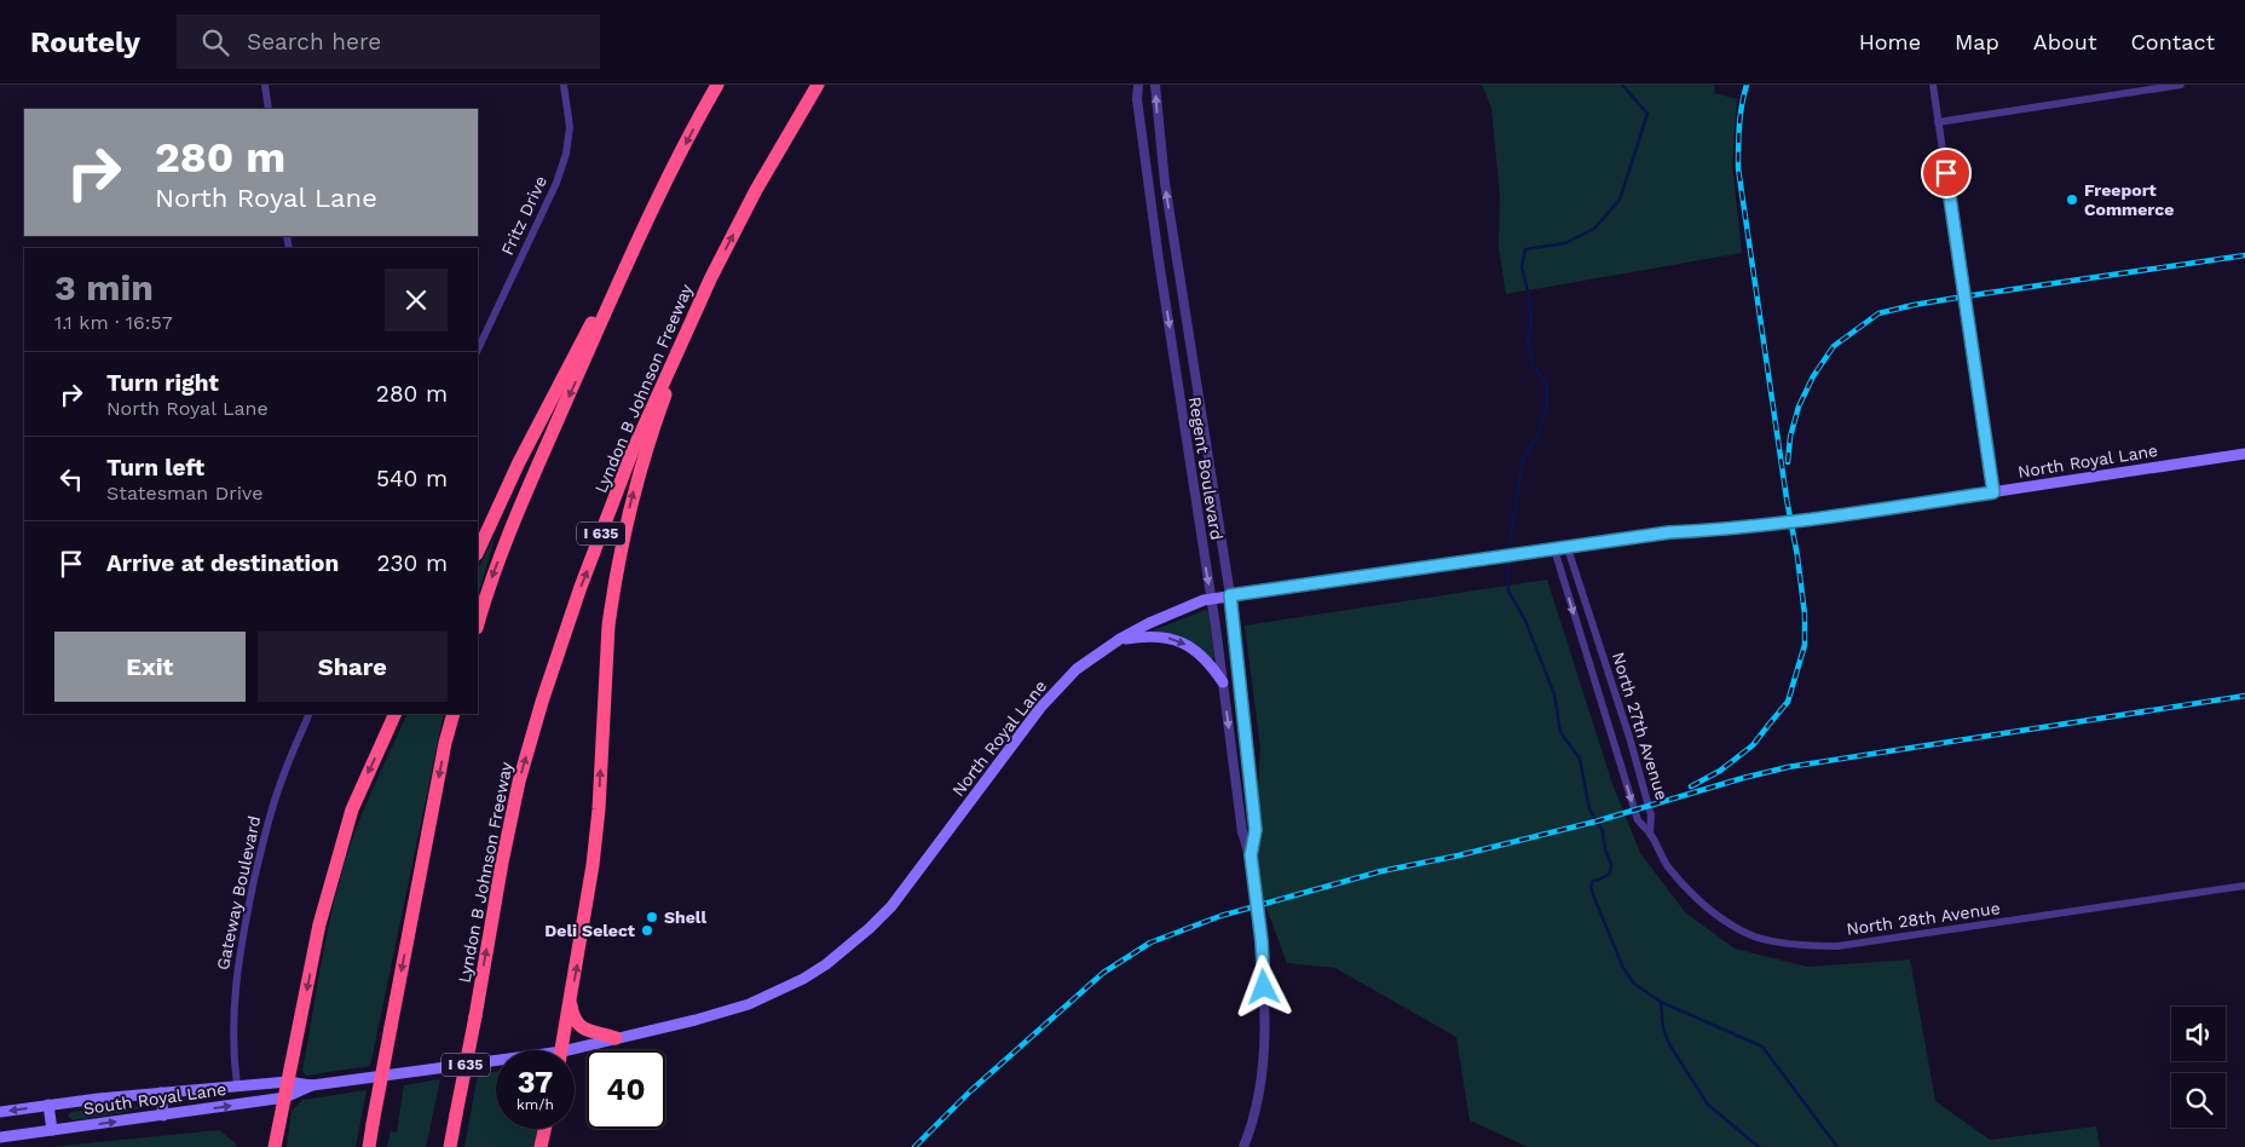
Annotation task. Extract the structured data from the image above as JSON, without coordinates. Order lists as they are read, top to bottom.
{
  "streets": {
    "highway": ["Lyndon B Johnson Freeway", "I 635"],
    "main road": ["North Royal Lane", "South Royal Lane"],
    "street": [
      "Fritz Drive",
      "Regent Boulevard",
      "North 27th Avenue",
      "Gateway Boulevard",
      "North 28th Avenue"
    ]
  },
  "crossings": [
    ["North Royal Lane", "Regent Boulevard"],
    ["North Royal Lane", "North 27th Avenue"],
    ["North Royal Lane", "South Royal Lane"],
    ["North 27th Avenue", "North 28th Avenue"],
    ["Gateway Boulevard", "South Royal Lane"]
  ],
  "places": ["Freeport Commerce", "Shell", "Deli Select"],
  "page": {
    "header": "Routely",
    "search": "Search here",
    "nav": [
      "Home",
      "Map",
      "About",
      "Contact"
    ],
    "turn": ["280 m", "North Royal Lane"],
    "heading": ["3 min", "1.1 km · 16:57"],
    "list": [
      {
        "name": "Turn right",
        "note": "North Royal Lane",
        "value": "280 m"
      },
      {
        "name": "Turn left",
        "note": "Statesman Drive",
        "value": "540 m"
      },
      {
        "name": "Arrive at destination",
        "value": "230 m"
      }
    ],
    "buttons": ["Exit", "Share"],
    "speed": "37 km/h",
    "limit": "40"
  }
}
